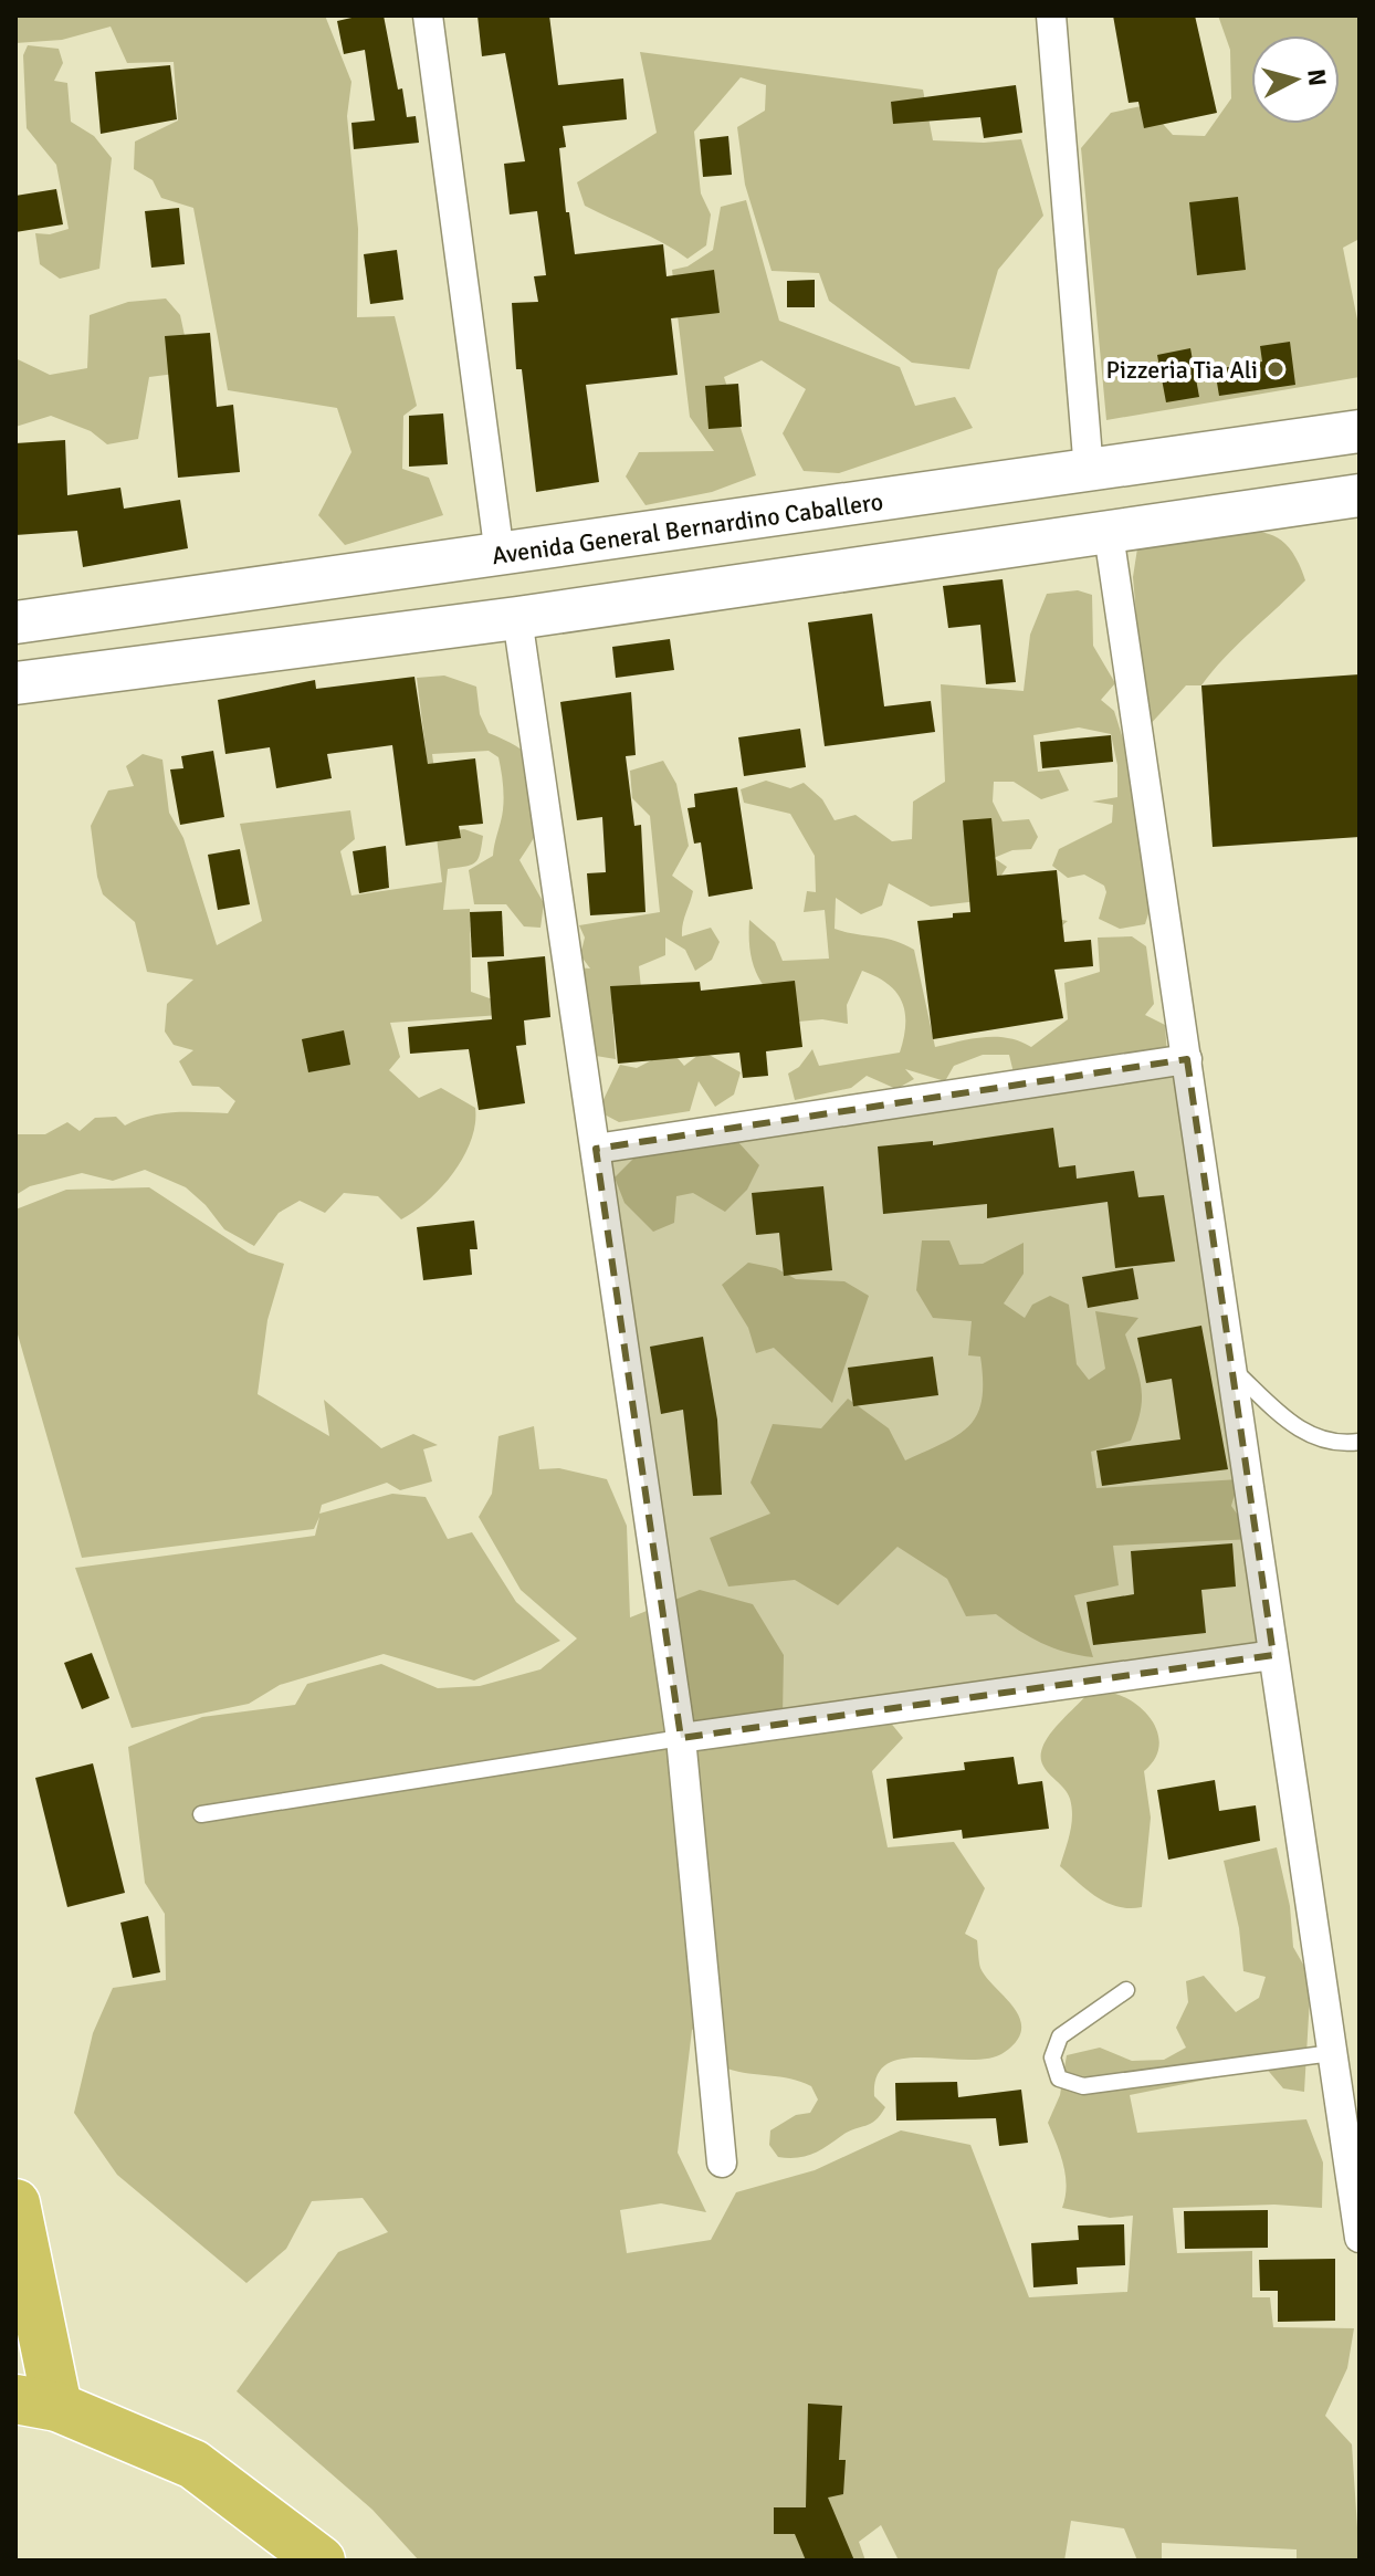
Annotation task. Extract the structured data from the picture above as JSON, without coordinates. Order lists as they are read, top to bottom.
{
  "streets": {
    "main road": ["Avenida General Bernardino Caballero"]
  },
  "places": ["Pizzeria Tia Ali"],
  "north": "right"
}
